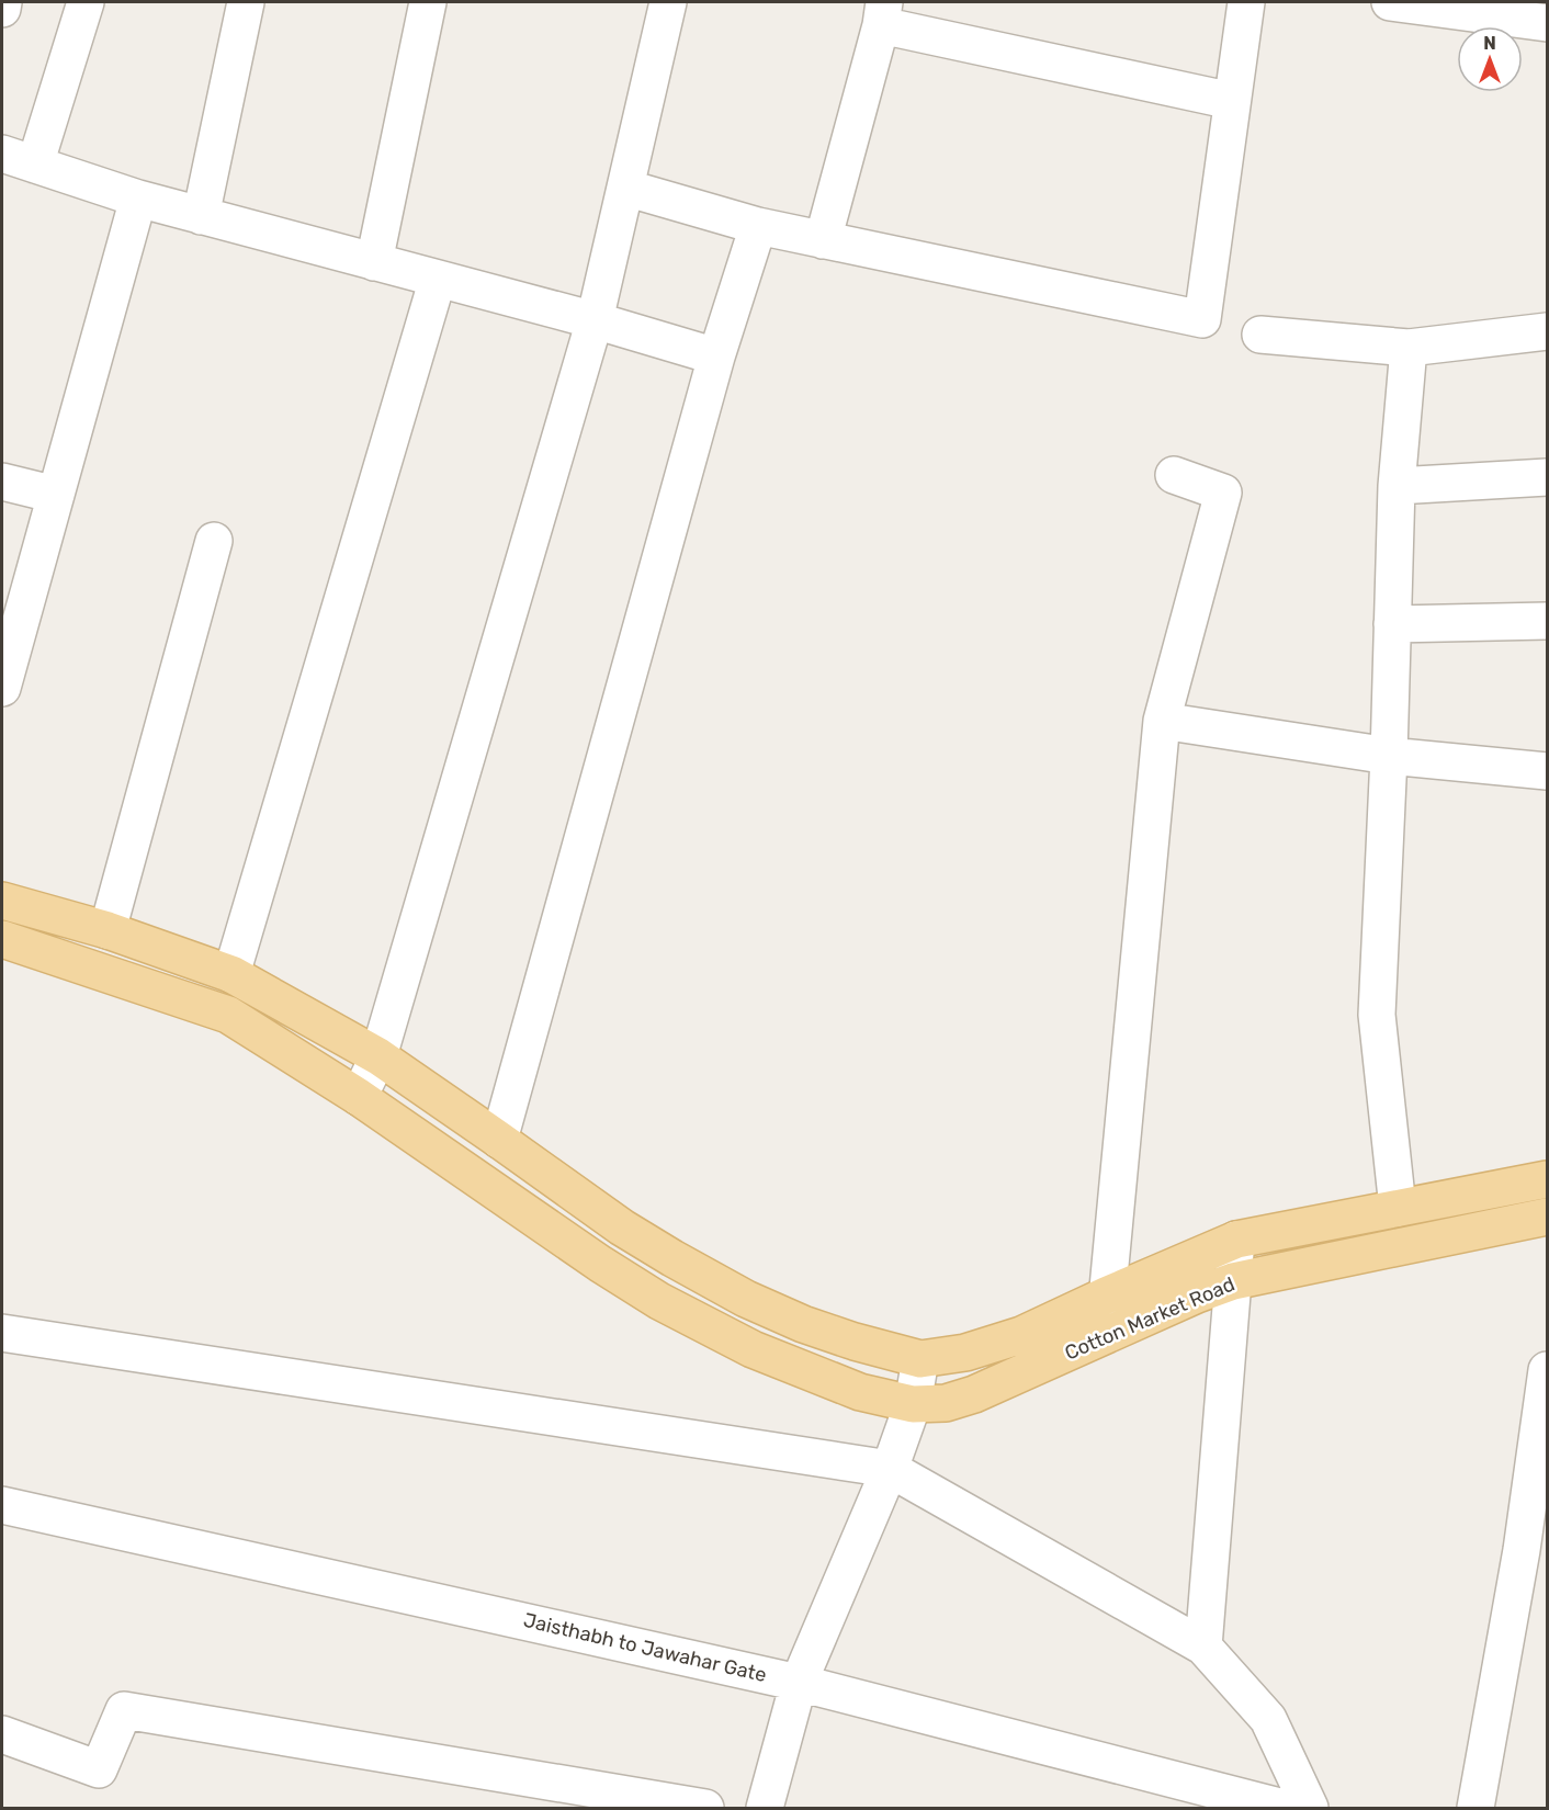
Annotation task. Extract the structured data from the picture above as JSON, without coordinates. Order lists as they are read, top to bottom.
{
  "streets": {
    "main road": ["Cotton Market Road"],
    "street": ["Jaisthabh to Jawahar Gate"]
  },
  "north": "top"
}
